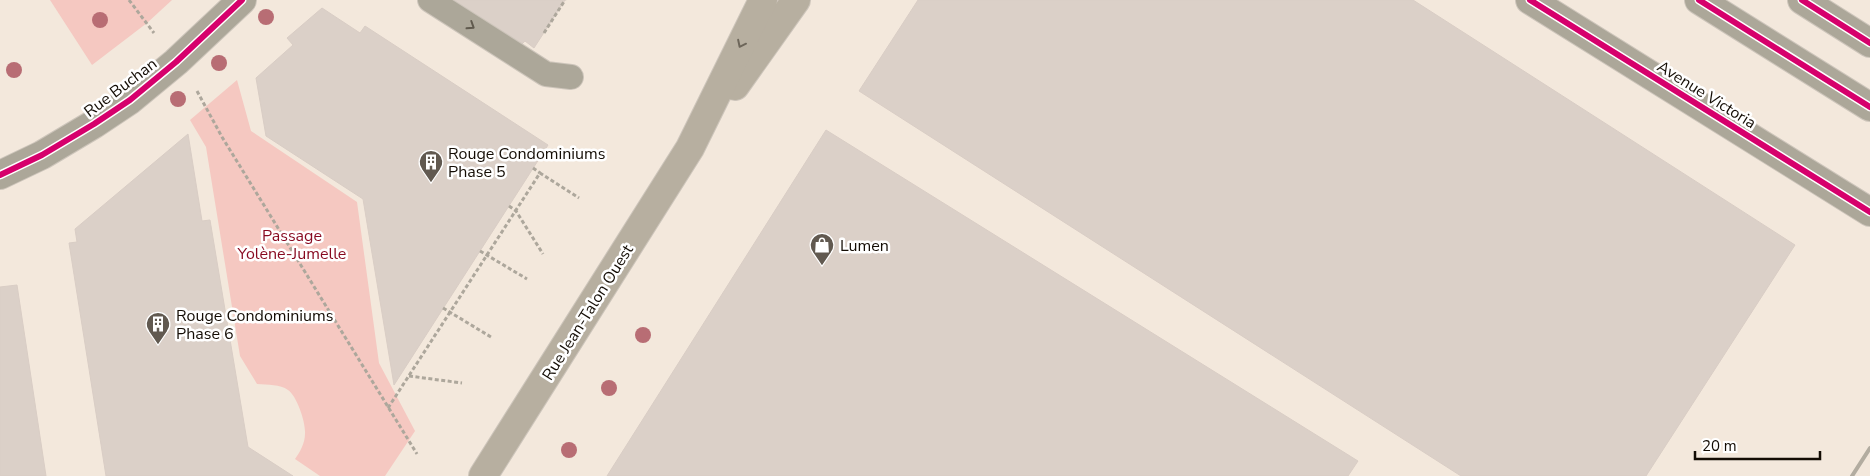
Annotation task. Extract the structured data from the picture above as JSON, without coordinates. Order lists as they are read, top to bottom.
{
  "streets": {
    "main road": ["Rue Jean-Talon Ouest"],
    "street": ["Rue Buchan", "Avenue Victoria"]
  },
  "parks": ["Passage Yolène-Jumelle"],
  "places": {
    "building": ["Rouge Condominiums Phase 5", "Rouge Condominiums Phase 6"],
    "shop": ["Lumen"]
  },
  "scale_bar": "20 m"
}
